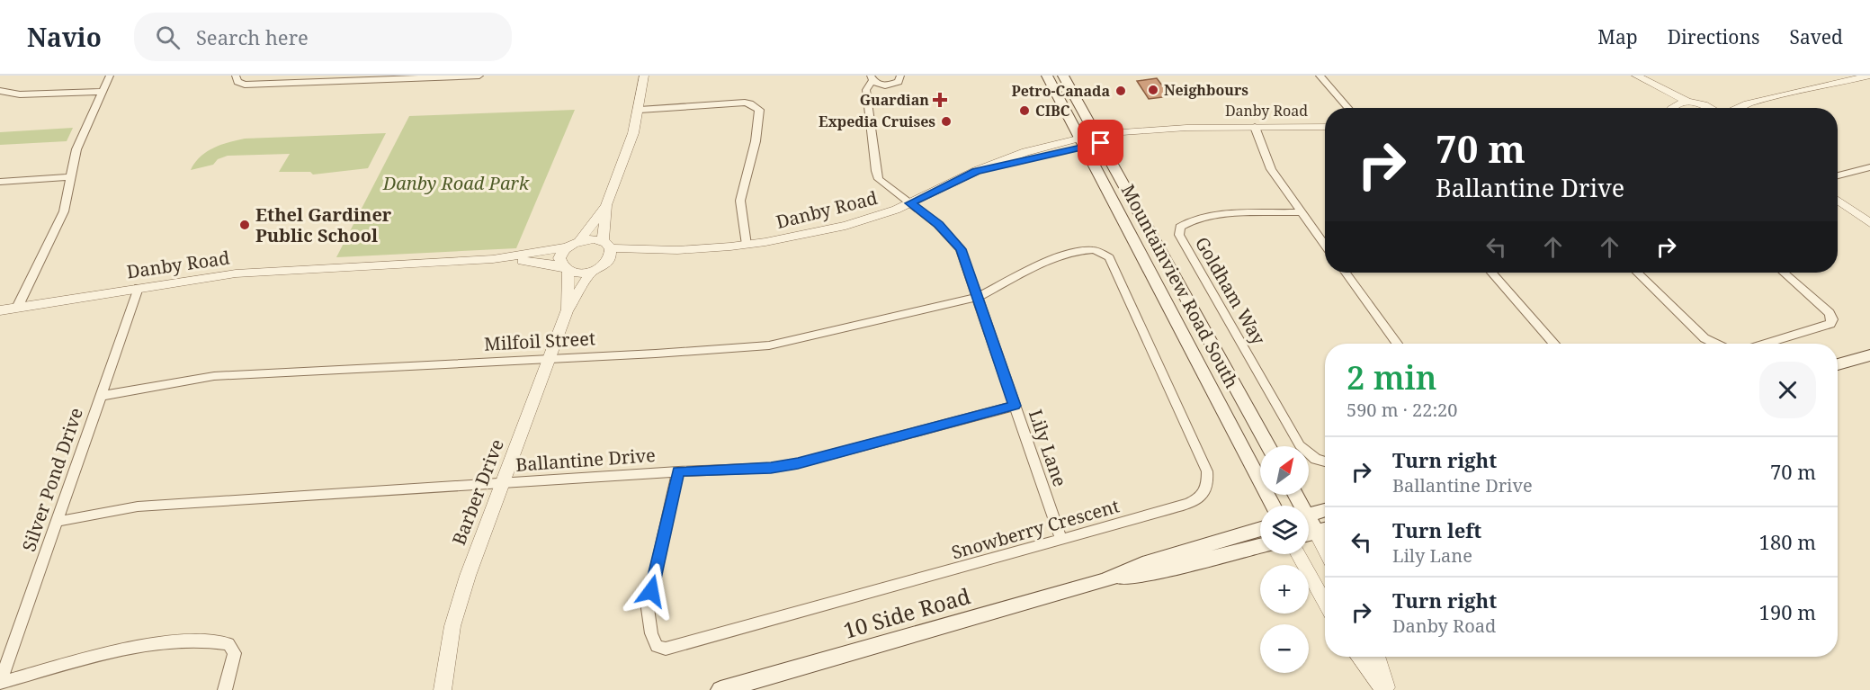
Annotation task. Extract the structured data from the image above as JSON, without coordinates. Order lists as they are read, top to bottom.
{
  "streets": {
    "main road": ["Mountainview Road South", "10 Side Road"],
    "street": [
      "Danby Road",
      "Goldham Way",
      "Milfoil Street",
      "Lily Lane",
      "Ballantine Drive",
      "Silver Pond Drive",
      "Barber Drive",
      "Snowberry Crescent"
    ]
  },
  "crossings": [
    ["Danby Road", "Mountainview Road South"],
    ["Danby Road", "Lily Lane"],
    ["Danby Road", "Silver Pond Drive"],
    ["Danby Road", "Barber Drive"],
    ["Milfoil Street", "Lily Lane"],
    ["Milfoil Street", "Silver Pond Drive"],
    ["Milfoil Street", "Barber Drive"],
    ["Milfoil Street", "Snowberry Crescent"],
    ["Lily Lane", "Ballantine Drive"],
    ["Lily Lane", "Snowberry Crescent"],
    ["Ballantine Drive", "Silver Pond Drive"],
    ["Ballantine Drive", "Barber Drive"],
    ["Ballantine Drive", "Snowberry Crescent"]
  ],
  "parks": ["Danby Road Park"],
  "places": {
    "other": [
      "Neighbours",
      "Petro-Canada",
      "CIBC",
      "Expedia Cruises",
      "Ethel Gardiner Public School"
    ],
    "health": ["Guardian"]
  },
  "north": "top right",
  "page": {
    "header": "Navio",
    "search": "Search here",
    "nav": ["Map", "Directions", "Saved"],
    "turn": ["70 m", "Ballantine Drive"],
    "heading": ["2 min", "590 m · 22:20"],
    "list": [
      {
        "name": "Turn right",
        "note": "Ballantine Drive",
        "value": "70 m"
      },
      {
        "name": "Turn left",
        "note": "Lily Lane",
        "value": "180 m"
      },
      {
        "name": "Turn right",
        "note": "Danby Road",
        "value": "190 m"
      }
    ],
    "map_buttons": ["+", "−"]
  }
}
